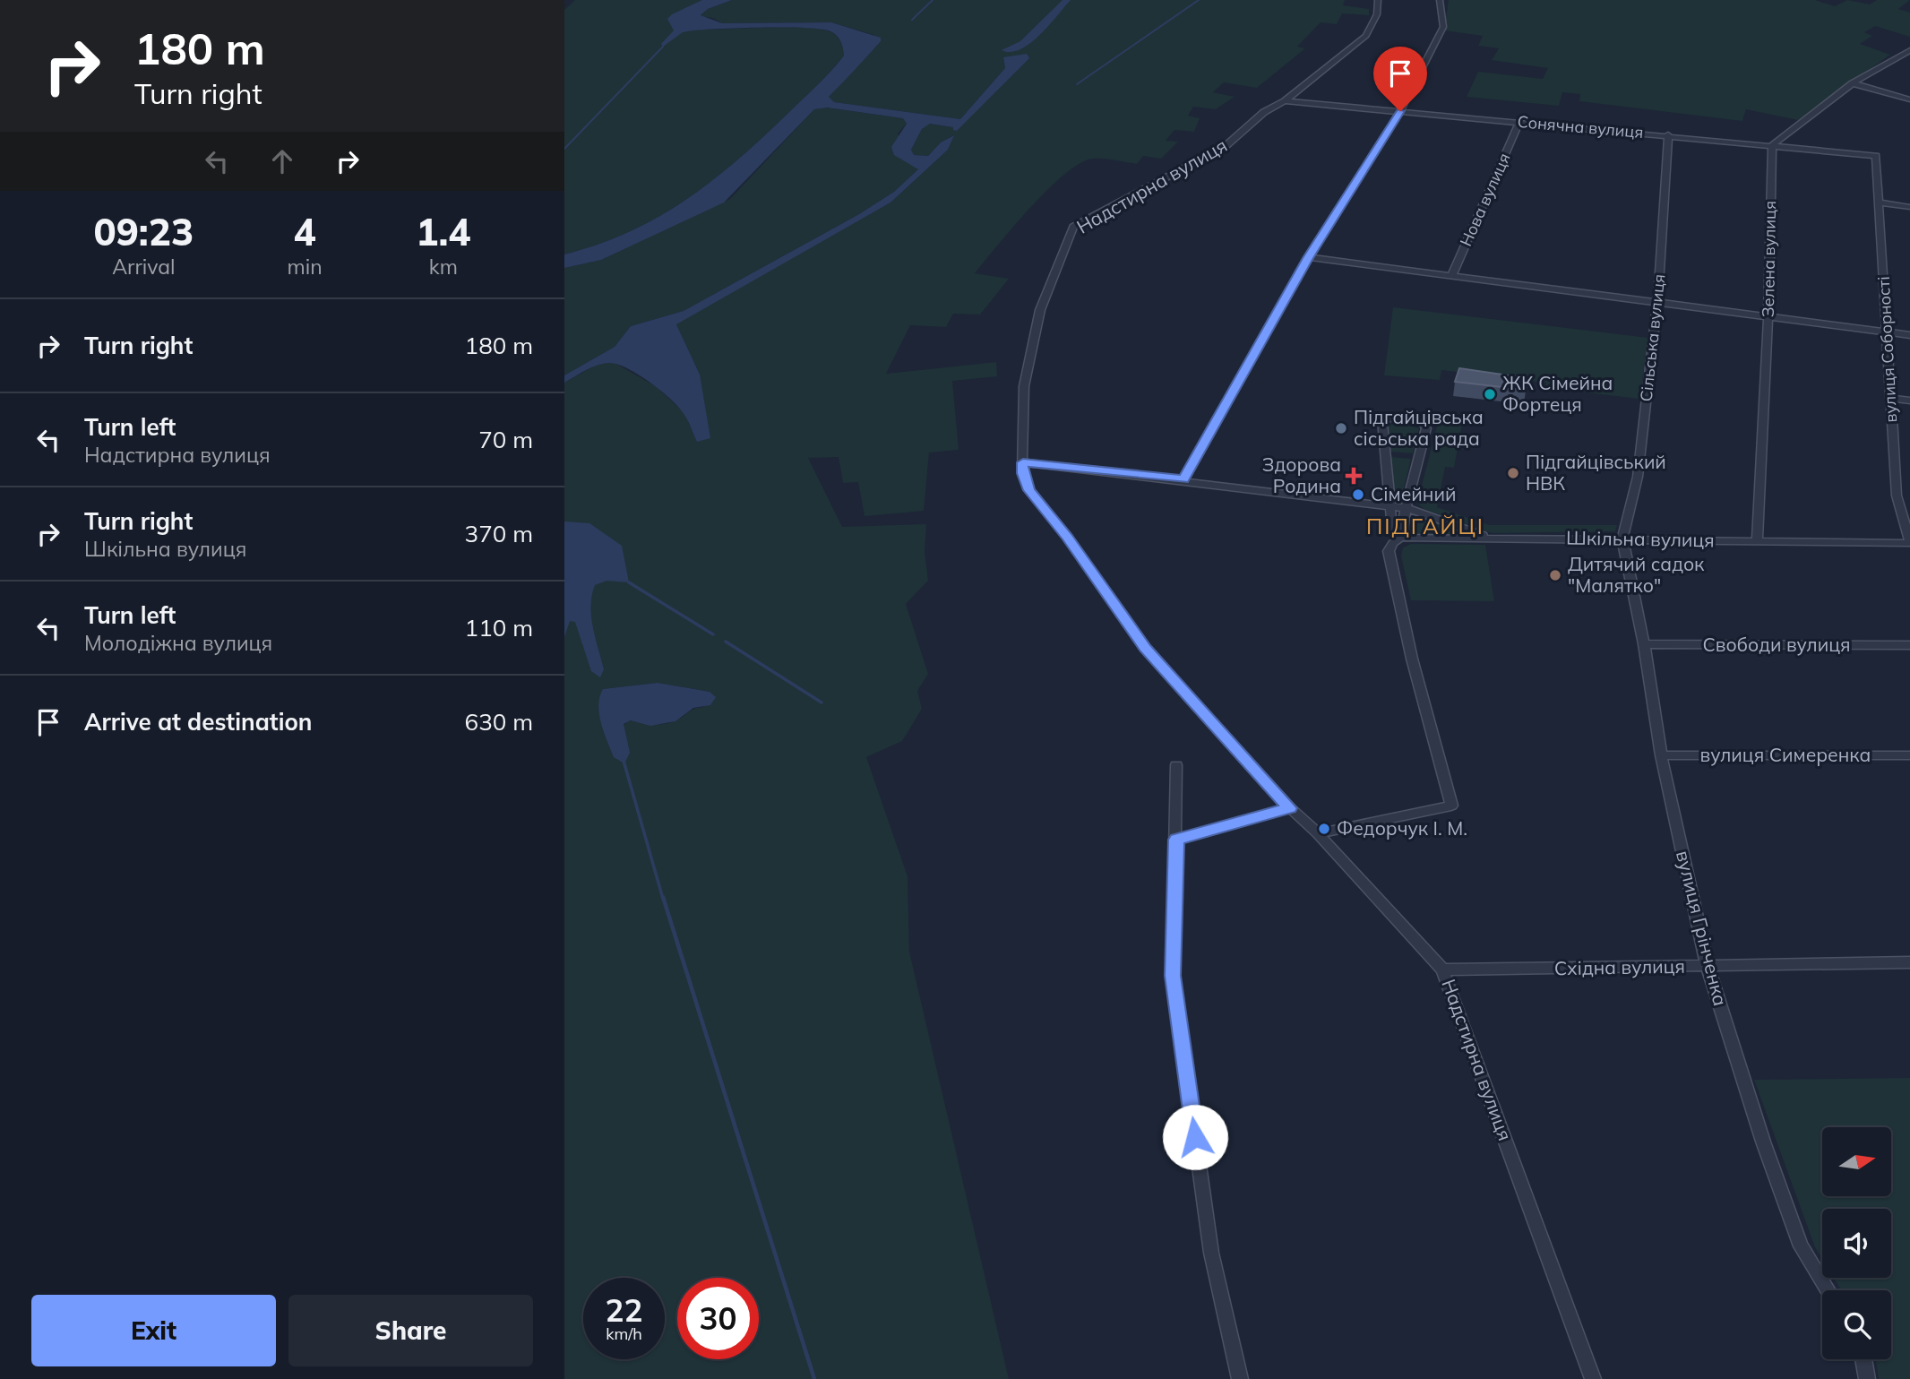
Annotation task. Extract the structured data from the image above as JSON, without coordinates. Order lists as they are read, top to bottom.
{
  "streets": {
    "street": [
      "Сонячна вулиця",
      "Надстирна вулиця",
      "Нова вулиця",
      "Зелена вулиця",
      "Сільська вулиця",
      "вулиця Соборності",
      "Шкільна вулиця",
      "Свободи вулиця",
      "вулиця Симеренка",
      "вулиця Грінченка",
      "Східна вулиця"
    ]
  },
  "crossings": [
    ["Сонячна вулиця", "Надстирна вулиця"],
    ["Сонячна вулиця", "Нова вулиця"],
    ["Сонячна вулиця", "Зелена вулиця"],
    ["Сонячна вулиця", "Сільська вулиця"],
    ["Сонячна вулиця", "вулиця Соборності"],
    ["Надстирна вулиця", "Східна вулиця"],
    ["Зелена вулиця", "Шкільна вулиця"],
    ["Сільська вулиця", "Шкільна вулиця"],
    ["Сільська вулиця", "вулиця Грінченка"],
    ["вулиця Соборності", "Шкільна вулиця"],
    ["Шкільна вулиця", "вулиця Грінченка"],
    ["Свободи вулиця", "вулиця Грінченка"],
    ["вулиця Симеренка", "вулиця Грінченка"],
    ["вулиця Грінченка", "Східна вулиця"]
  ],
  "districts": ["ПІДГАЙЦІ"],
  "places": {
    "other": [
      "ЖК Сімейна Фортеця",
      "Підгайцівська сісьська рада",
      "Підгайцівський НВК",
      "Сімейний",
      "Дитячий садок \"Малятко\"",
      "Федорчук І. М."
    ],
    "health": ["Здорова Родина"]
  },
  "north": "right",
  "page": {
    "turn": ["180 m", "Turn right"],
    "eta": [
      "09:23",
      "Arrival",
      "4",
      "min",
      "1.4",
      "km"
    ],
    "list": [
      {
        "name": "Turn right",
        "value": "180 m"
      },
      {
        "name": "Turn left",
        "note": "Надстирна вулиця",
        "value": "70 m"
      },
      {
        "name": "Turn right",
        "note": "Шкільна вулиця",
        "value": "370 m"
      },
      {
        "name": "Turn left",
        "note": "Молодіжна вулиця",
        "value": "110 m"
      },
      {
        "name": "Arrive at destination",
        "value": "630 m"
      }
    ],
    "speed": "22 km/h",
    "limit": "30",
    "buttons": ["Exit", "Share"]
  }
}
